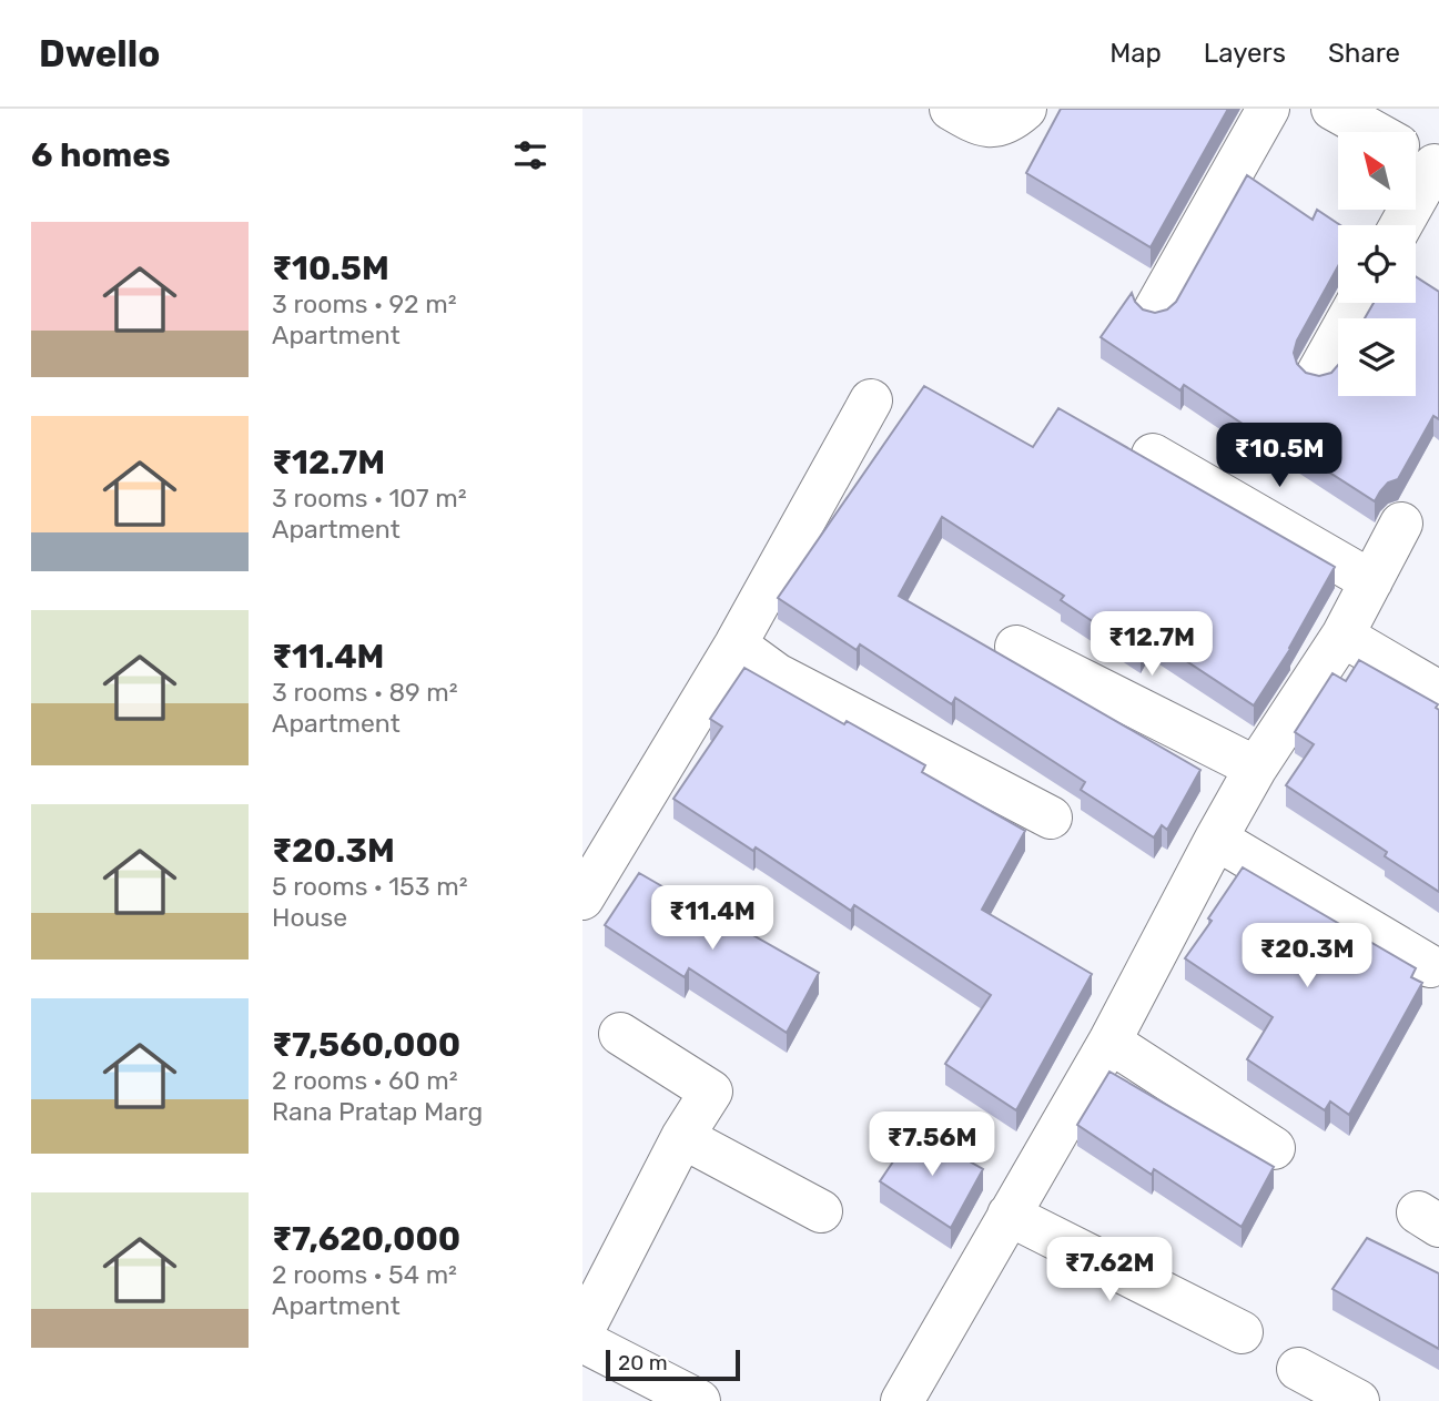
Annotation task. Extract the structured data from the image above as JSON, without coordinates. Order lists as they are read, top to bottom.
{
  "scale_bar": "20 m",
  "north": "top left",
  "page": {
    "header": "Dwello",
    "nav": ["Map", "Layers", "Share"],
    "heading": "6 homes",
    "list": [
      {
        "name": "₹10.5M",
        "note": "3 rooms · 92 m² · Apartment"
      },
      {
        "name": "₹12.7M",
        "note": "3 rooms · 107 m² · Apartment"
      },
      {
        "name": "₹11.4M",
        "note": "3 rooms · 89 m² · Apartment"
      },
      {
        "name": "₹20.3M",
        "note": "5 rooms · 153 m² · House"
      },
      {
        "name": "₹7,560,000",
        "note": "2 rooms · 60 m² · Rana Pratap Marg"
      },
      {
        "name": "₹7,620,000",
        "note": "2 rooms · 54 m² · Apartment"
      }
    ],
    "price": [
      "₹10.5M",
      "₹12.7M",
      "₹11.4M",
      "₹20.3M",
      "₹7.56M",
      "₹7.62M"
    ],
    "scale": "20 m"
  }
}
